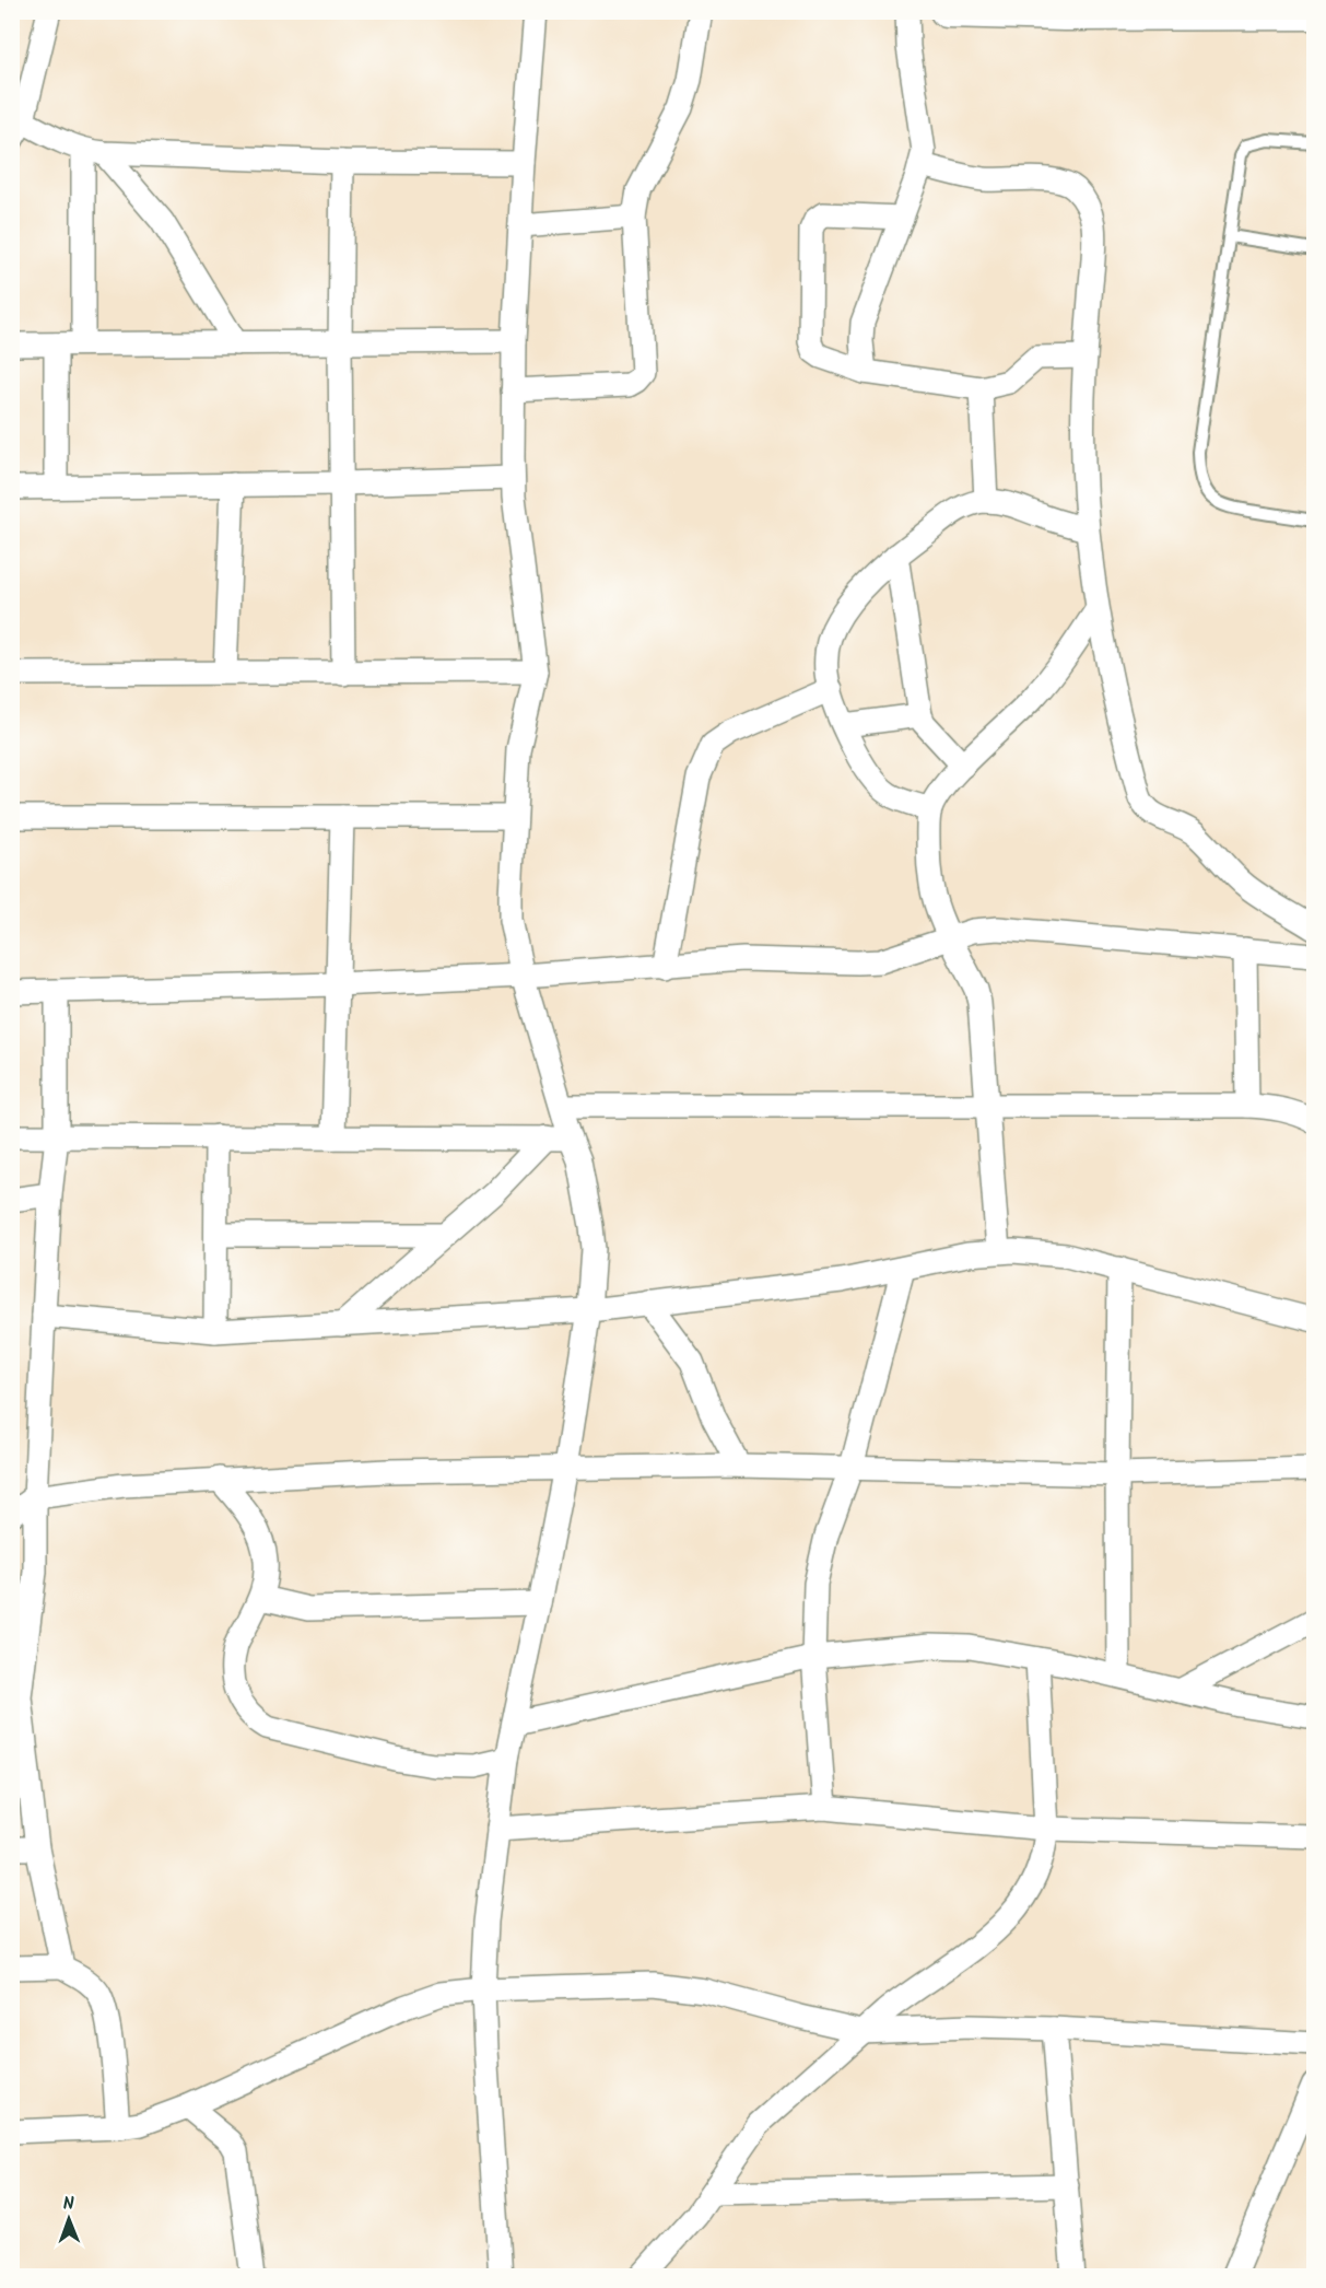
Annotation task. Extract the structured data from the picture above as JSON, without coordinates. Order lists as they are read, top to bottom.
{
  "north": "top"
}
